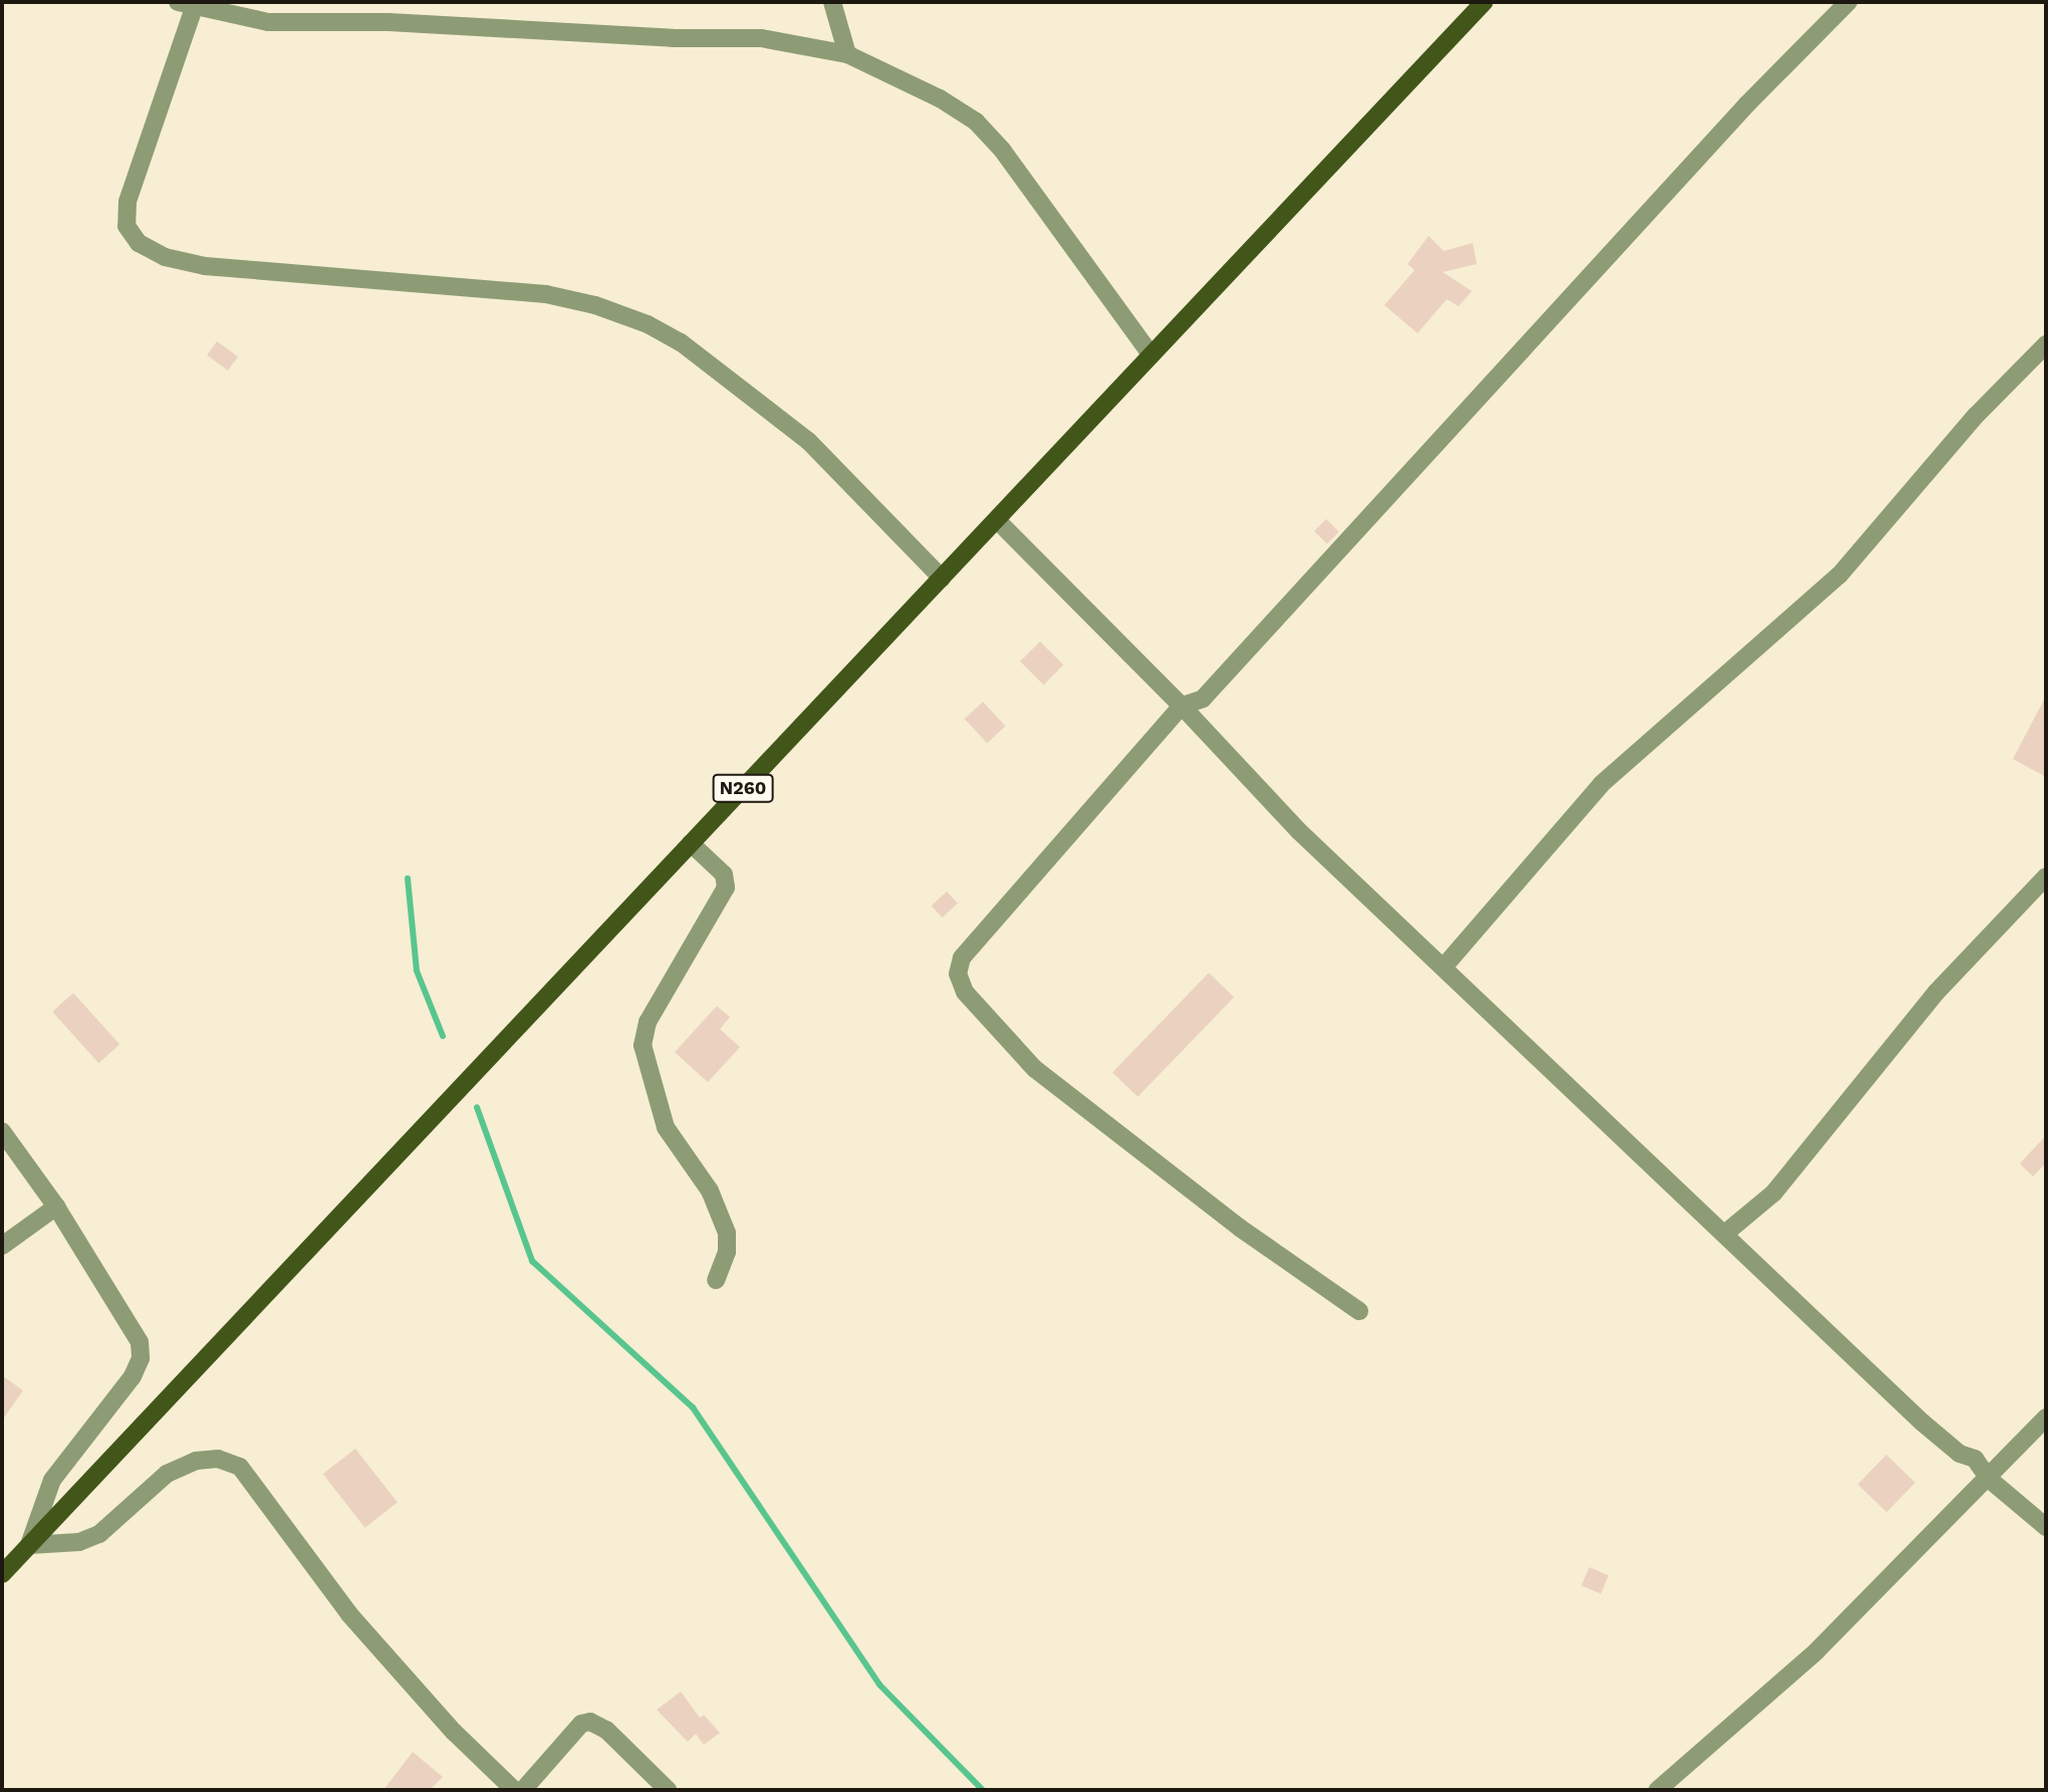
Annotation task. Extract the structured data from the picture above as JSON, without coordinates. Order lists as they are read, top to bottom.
{
  "streets": {
    "main road": ["N260"]
  }
}
